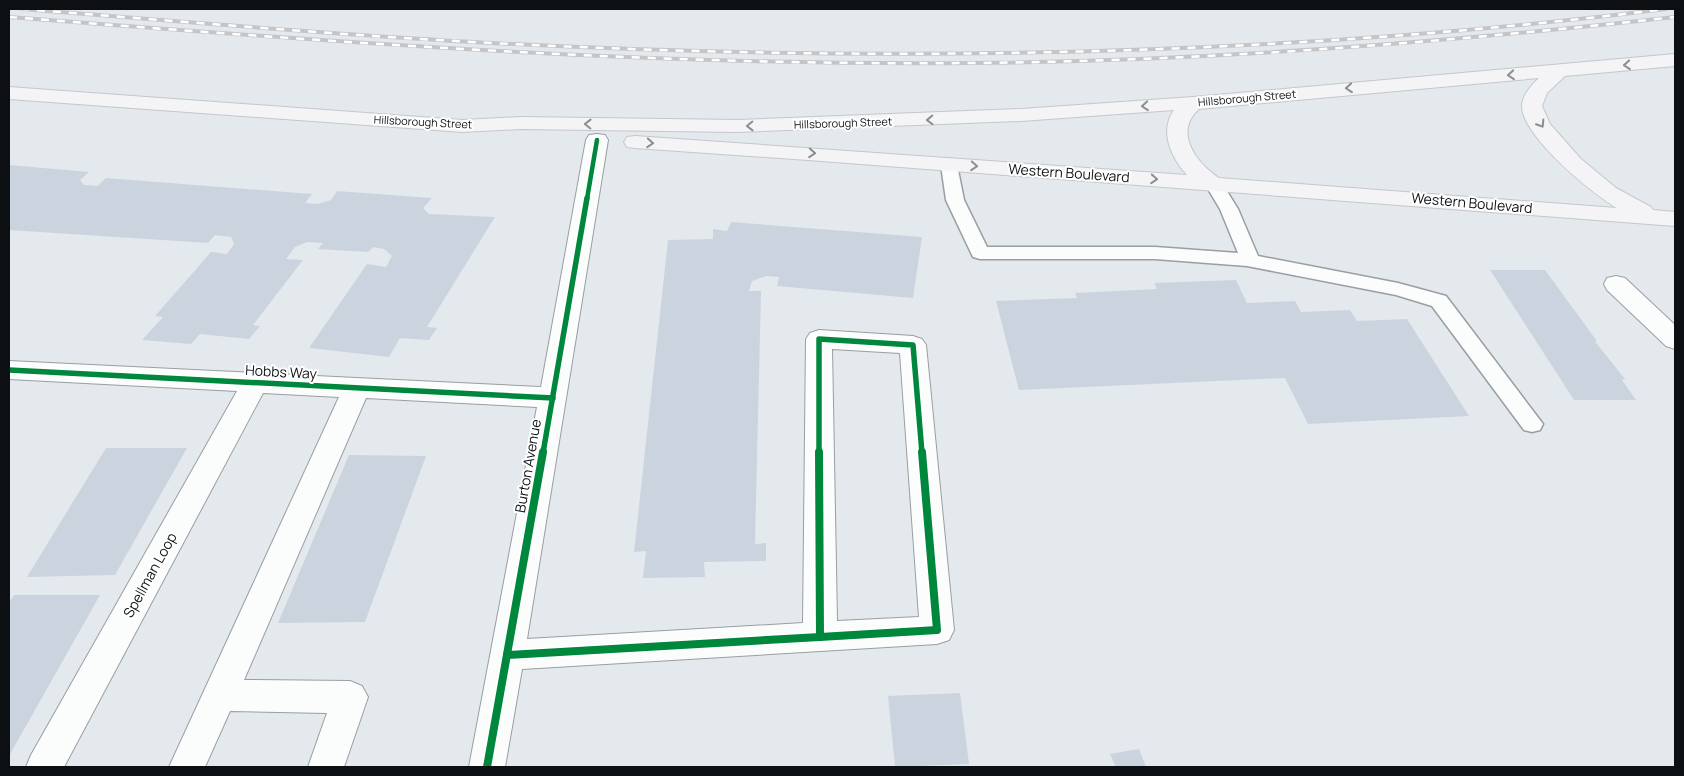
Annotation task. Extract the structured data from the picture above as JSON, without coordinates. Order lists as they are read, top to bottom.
{
  "streets": {
    "main road": ["Hillsborough Street", "Western Boulevard"],
    "street": ["Hobbs Way", "Burton Avenue", "Spellman Loop"]
  },
  "crossings": [
    ["Hillsborough Street", "Western Boulevard"],
    ["Western Boulevard", "Burton Avenue"],
    ["Hobbs Way", "Burton Avenue"],
    ["Hobbs Way", "Spellman Loop"]
  ],
  "one_way": ["Hillsborough Street", "Western Boulevard"]
}
